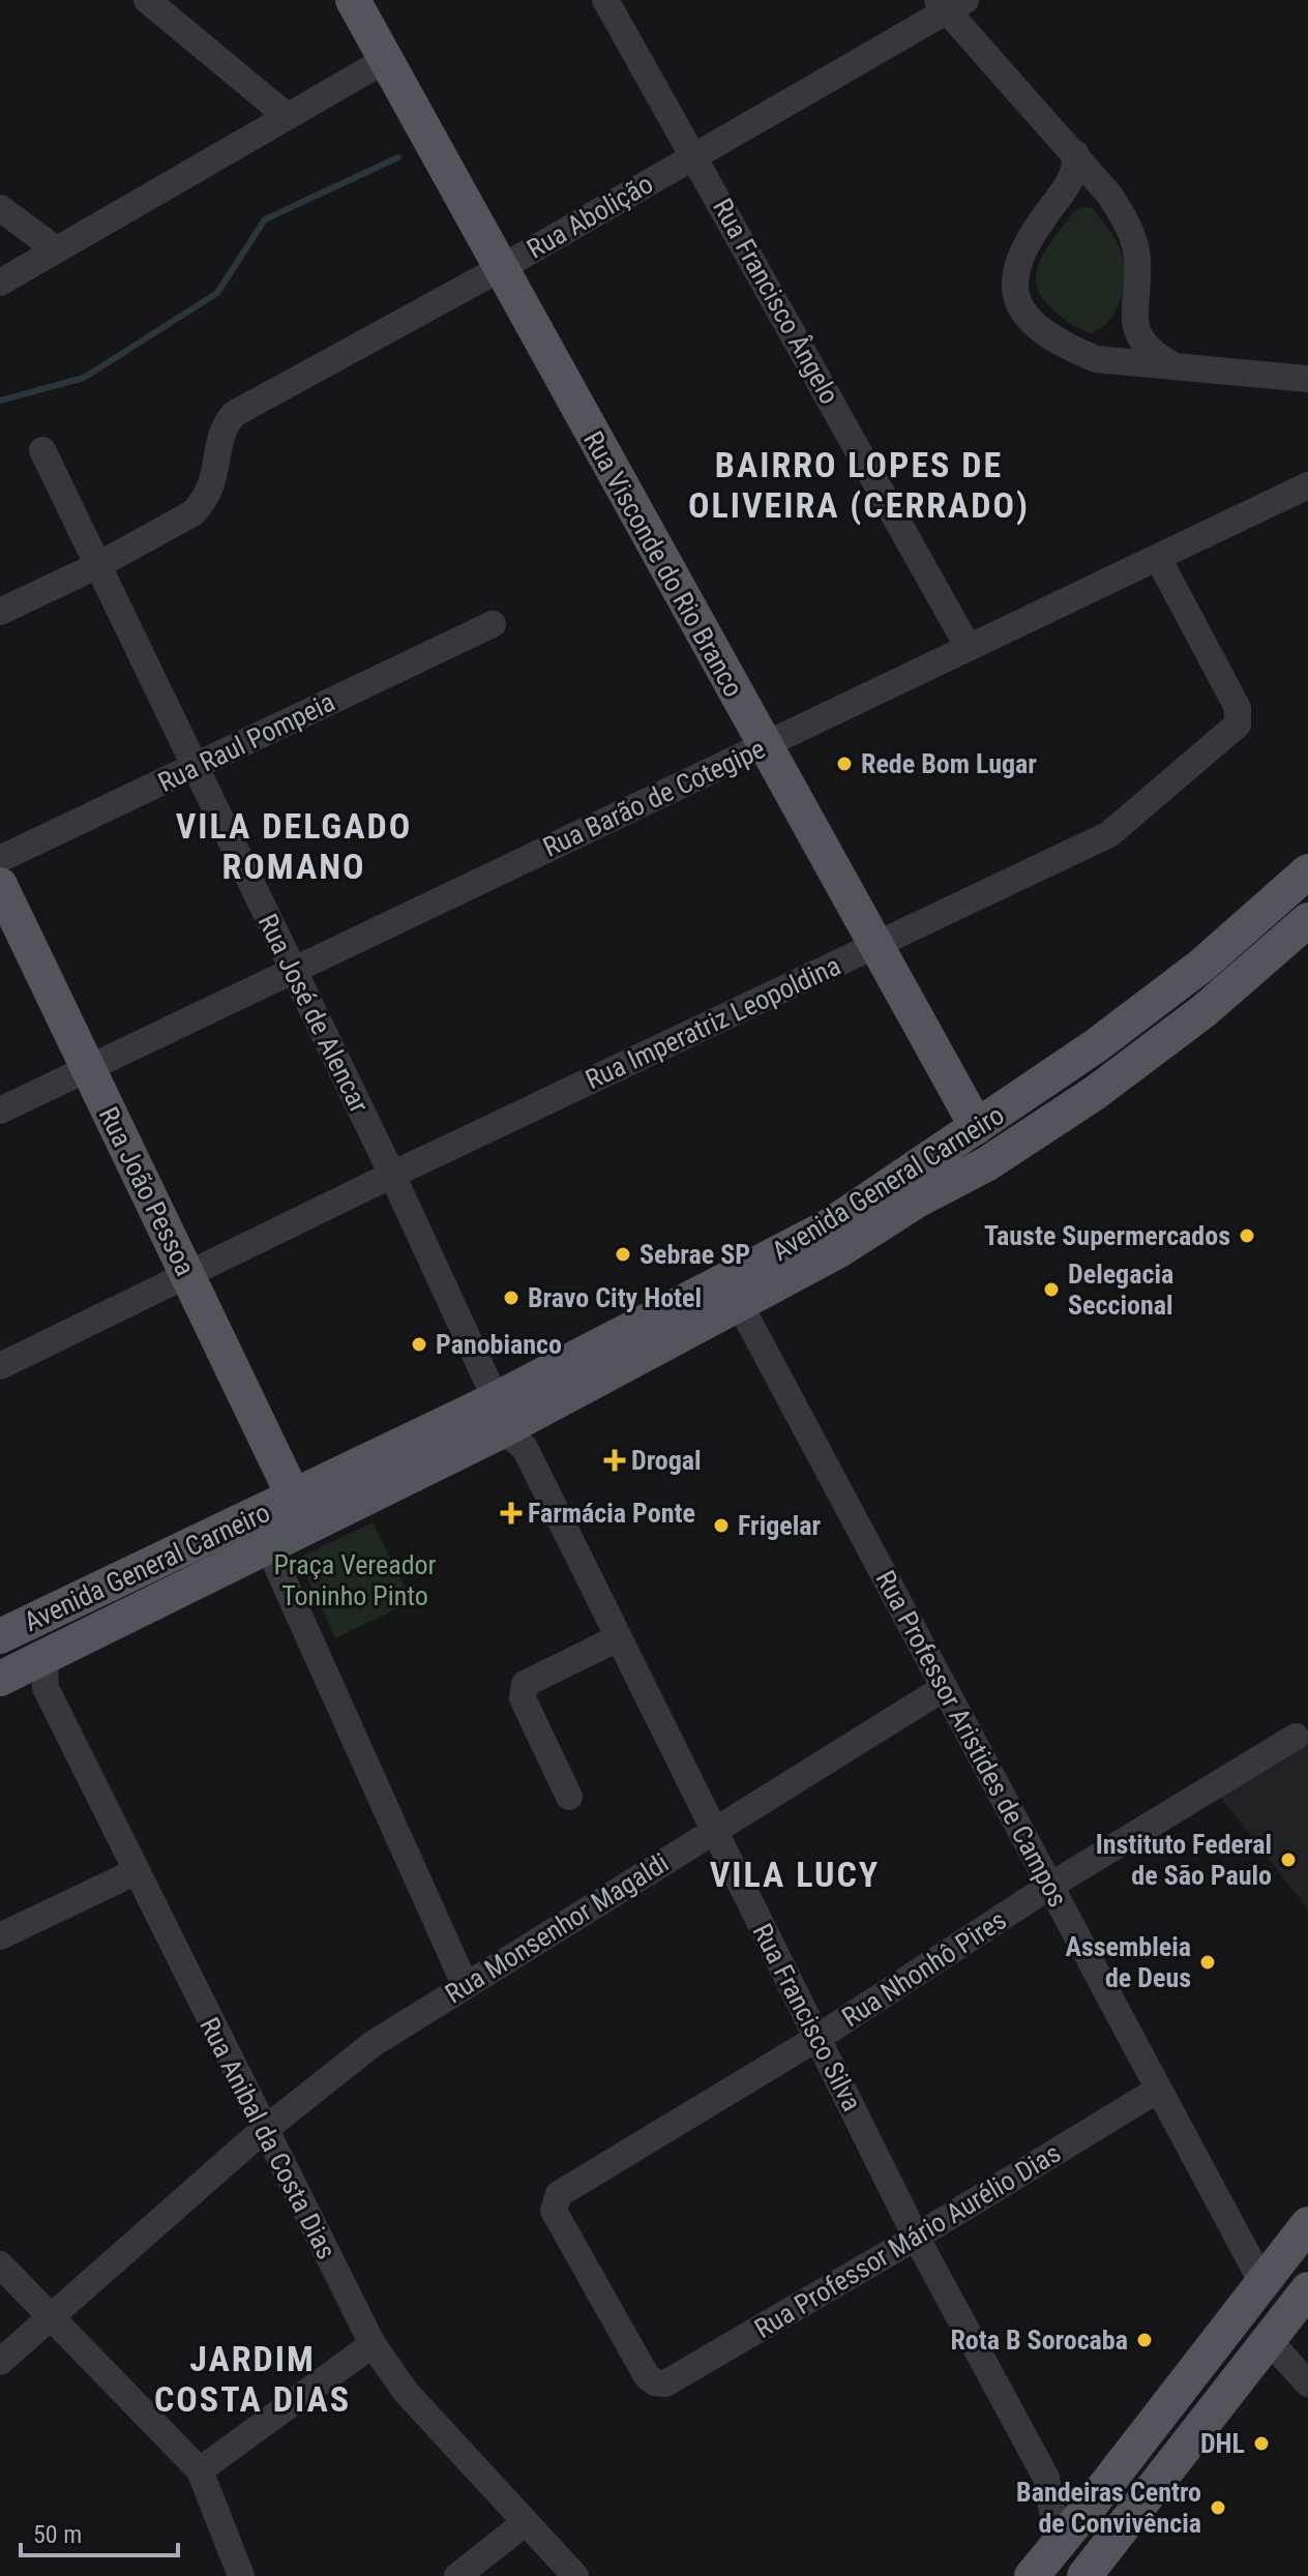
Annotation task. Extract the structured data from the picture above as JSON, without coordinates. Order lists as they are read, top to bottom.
{
  "streets": {
    "main road": ["Rua Visconde do Rio Branco", "Avenida General Carneiro", "Rua João Pessoa"],
    "street": [
      "Rua Abolição",
      "Rua Francisco Ângelo",
      "Rua Raul Pompeia",
      "Rua Barão de Cotegipe",
      "Rua José de Alencar",
      "Rua Imperatriz Leopoldina",
      "Rua Professor Aristides de Campos",
      "Rua Monsenhor Magaldi",
      "Rua Nhonhô Pires",
      "Rua Francisco Silva",
      "Rua Anibal da Costa Dias",
      "Rua Professor Mário Aurélio Dias"
    ]
  },
  "crossings": [
    ["Rua Abolição", "Rua Francisco Ângelo"],
    ["Rua Abolição", "Rua Visconde do Rio Branco"],
    ["Rua Abolição", "Rua José de Alencar"],
    ["Rua Francisco Ângelo", "Rua Barão de Cotegipe"],
    ["Rua Visconde do Rio Branco", "Rua Barão de Cotegipe"],
    ["Rua Visconde do Rio Branco", "Rua Imperatriz Leopoldina"],
    ["Rua Visconde do Rio Branco", "Avenida General Carneiro"],
    ["Rua Raul Pompeia", "Rua José de Alencar"],
    ["Rua Barão de Cotegipe", "Rua José de Alencar"],
    ["Rua Barão de Cotegipe", "Rua Imperatriz Leopoldina"],
    ["Rua Barão de Cotegipe", "Rua João Pessoa"],
    ["Rua José de Alencar", "Rua Imperatriz Leopoldina"],
    ["Rua José de Alencar", "Avenida General Carneiro"],
    ["Rua José de Alencar", "Rua Francisco Silva"],
    ["Rua Imperatriz Leopoldina", "Rua João Pessoa"],
    ["Avenida General Carneiro", "Rua João Pessoa"],
    ["Avenida General Carneiro", "Rua Professor Aristides de Campos"],
    ["Avenida General Carneiro", "Rua Francisco Silva"],
    ["Avenida General Carneiro", "Rua Anibal da Costa Dias"],
    ["Rua Professor Aristides de Campos", "Rua Monsenhor Magaldi"],
    ["Rua Professor Aristides de Campos", "Rua Nhonhô Pires"],
    ["Rua Professor Aristides de Campos", "Rua Professor Mário Aurélio Dias"],
    ["Rua Monsenhor Magaldi", "Rua Francisco Silva"],
    ["Rua Monsenhor Magaldi", "Rua Anibal da Costa Dias"],
    ["Rua Nhonhô Pires", "Rua Francisco Silva"],
    ["Rua Nhonhô Pires", "Rua Professor Mário Aurélio Dias"],
    ["Rua Francisco Silva", "Rua Professor Mário Aurélio Dias"]
  ],
  "districts": [
    "BAIRRO LOPES DE OLIVEIRA (CERRADO)",
    "VILA DELGADO ROMANO",
    "VILA LUCY",
    "JARDIM COSTA DIAS"
  ],
  "parks": ["Praça Vereador Toninho Pinto"],
  "places": {
    "other": [
      "Rede Bom Lugar",
      "Tauste Supermercados",
      "Sebrae SP",
      "Delegacia Seccional",
      "Bravo City Hotel",
      "Panobianco",
      "Frigelar",
      "Instituto Federal de São Paulo",
      "Assembleia de Deus",
      "Rota B Sorocaba",
      "DHL",
      "Bandeiras Centro de Convivência"
    ],
    "health": ["Drogal", "Farmácia Ponte"]
  },
  "scale_bar": "50 m"
}
